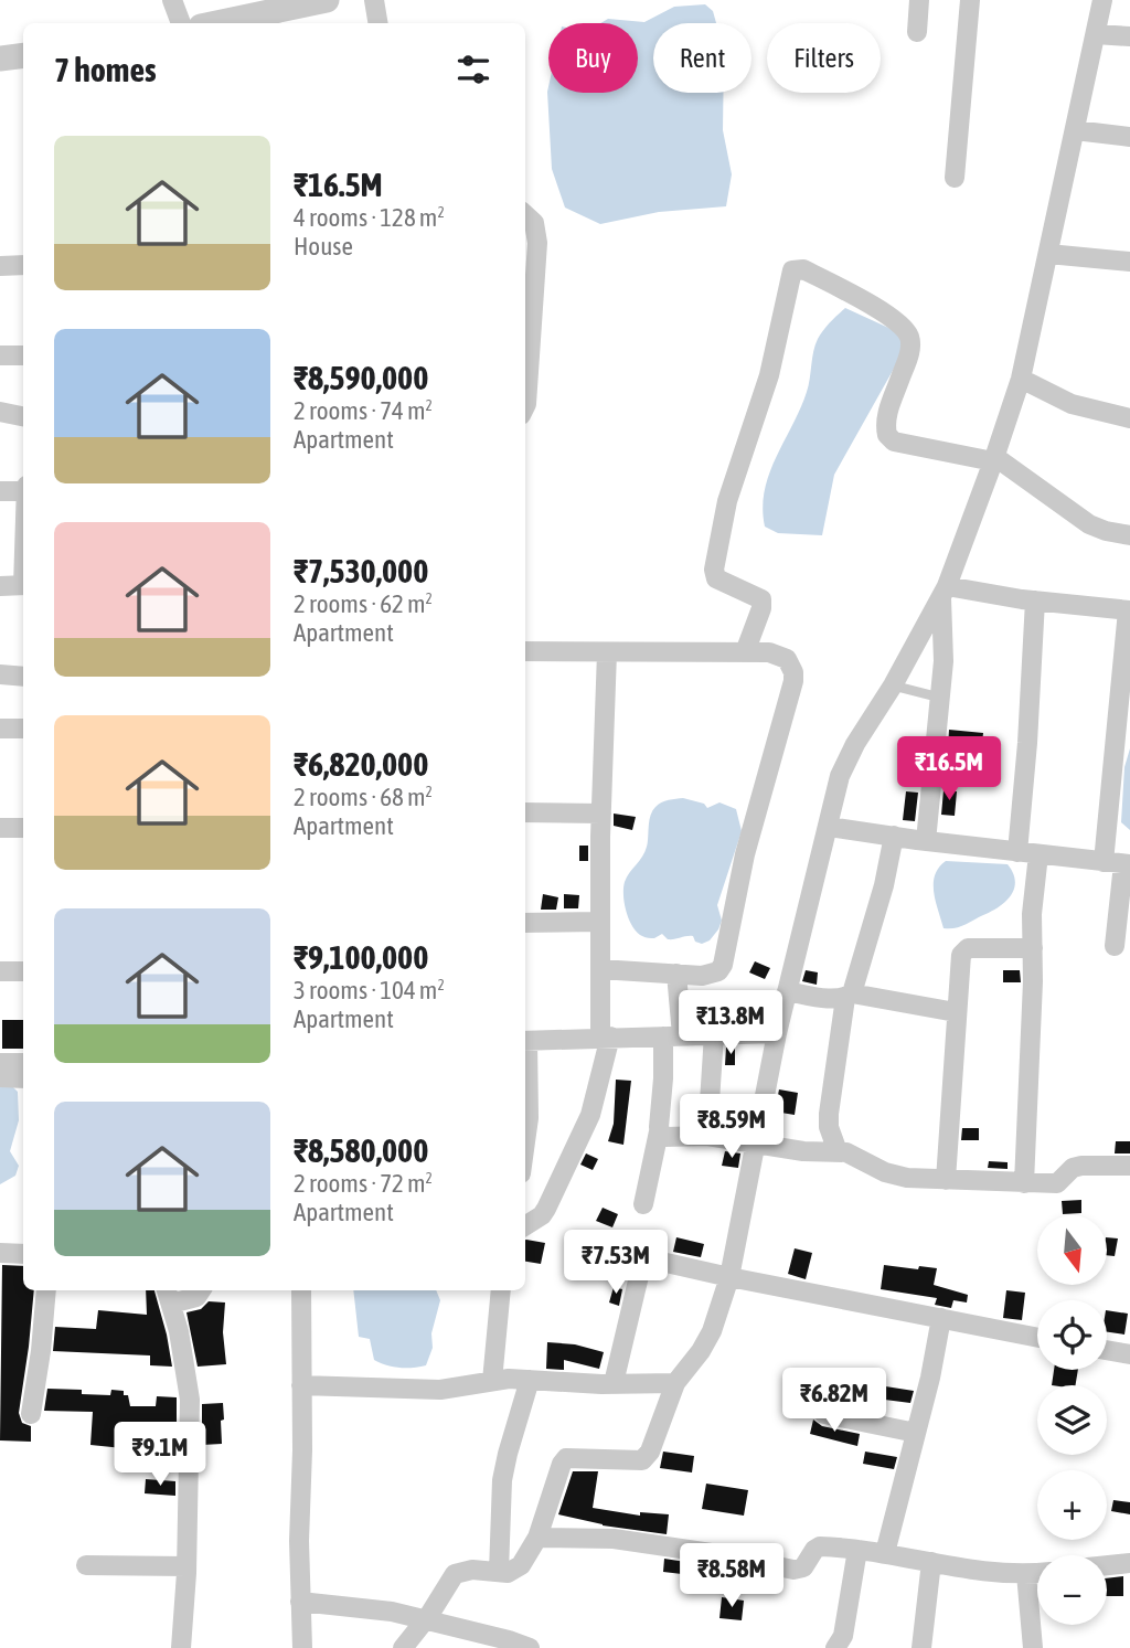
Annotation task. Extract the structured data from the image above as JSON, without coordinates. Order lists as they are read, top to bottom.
{
  "north": "bottom",
  "page": {
    "chip": ["Buy", "Rent", "Filters"],
    "heading": "7 homes",
    "list": [
      {
        "name": "₹16.5M",
        "note": "4 rooms · 128 m² · House"
      },
      {
        "name": "₹8,590,000",
        "note": "2 rooms · 74 m² · Apartment"
      },
      {
        "name": "₹7,530,000",
        "note": "2 rooms · 62 m² · Apartment"
      },
      {
        "name": "₹6,820,000",
        "note": "2 rooms · 68 m² · Apartment"
      },
      {
        "name": "₹9,100,000",
        "note": "3 rooms · 104 m² · Apartment"
      },
      {
        "name": "₹8,580,000",
        "note": "2 rooms · 72 m² · Apartment"
      }
    ],
    "price": [
      "₹16.5M",
      "₹13.8M",
      "₹8.59M",
      "₹7.53M",
      "₹6.82M",
      "₹9.1M",
      "₹8.58M"
    ],
    "map_buttons": ["+", "−"]
  }
}
